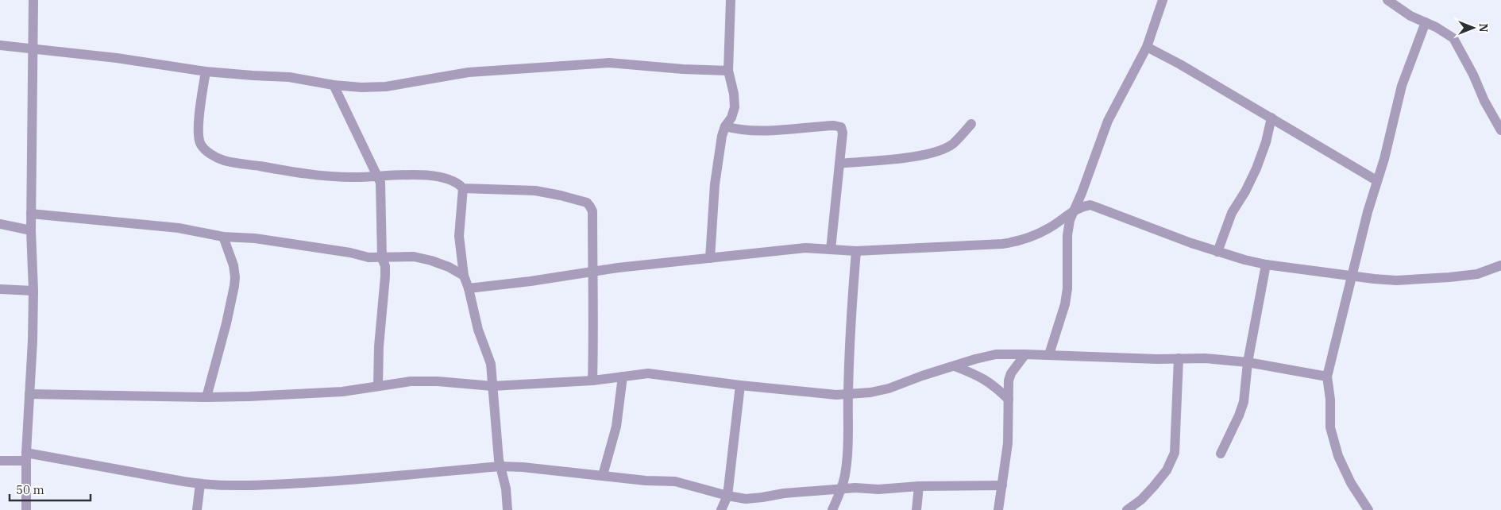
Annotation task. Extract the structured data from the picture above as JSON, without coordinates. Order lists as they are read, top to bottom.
{
  "scale_bar": "50 m",
  "north": "right"
}
